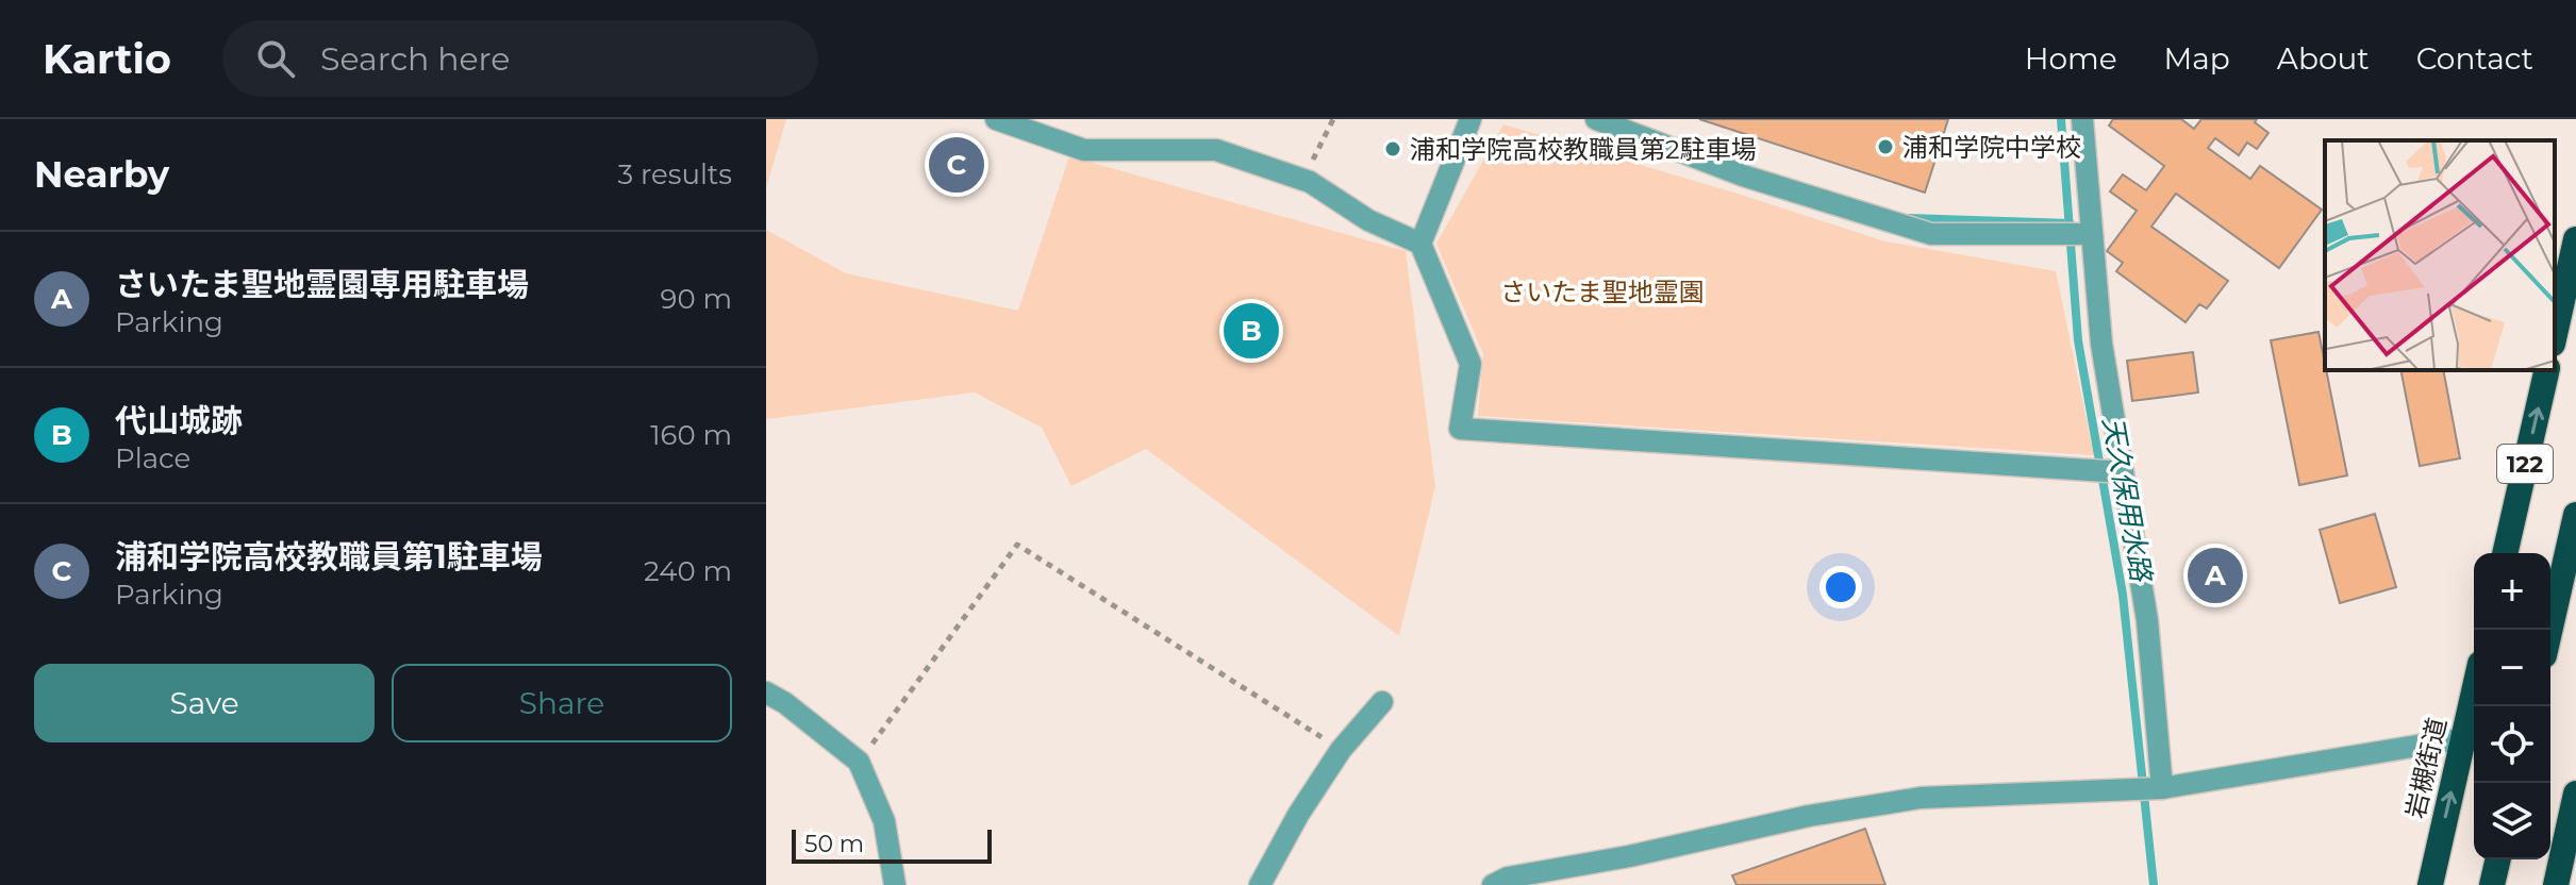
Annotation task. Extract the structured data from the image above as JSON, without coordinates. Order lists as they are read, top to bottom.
{
  "streets": {
    "highway": ["122", "岩槻街道"]
  },
  "water": ["天久保用水路"],
  "parks": ["さいたま聖地霊園"],
  "places": ["浦和学院中学校", "浦和学院高校教職員第2駐車場"],
  "scale_bar": "50 m",
  "page": {
    "header": "Kartio",
    "search": "Search here",
    "nav": [
      "Home",
      "Map",
      "About",
      "Contact"
    ],
    "heading": ["Nearby", "3 results"],
    "pins": ["C", "B", "A"],
    "list": [
      {
        "mark": "A",
        "name": "さいたま聖地霊園専用駐車場",
        "note": "Parking",
        "value": "90 m"
      },
      {
        "mark": "B",
        "name": "代山城跡",
        "note": "Place",
        "value": "160 m"
      },
      {
        "mark": "C",
        "name": "浦和学院高校教職員第1駐車場",
        "note": "Parking",
        "value": "240 m"
      }
    ],
    "map_buttons": ["+", "−"],
    "buttons": ["Save", "Share"],
    "scale": "50 m"
  }
}
